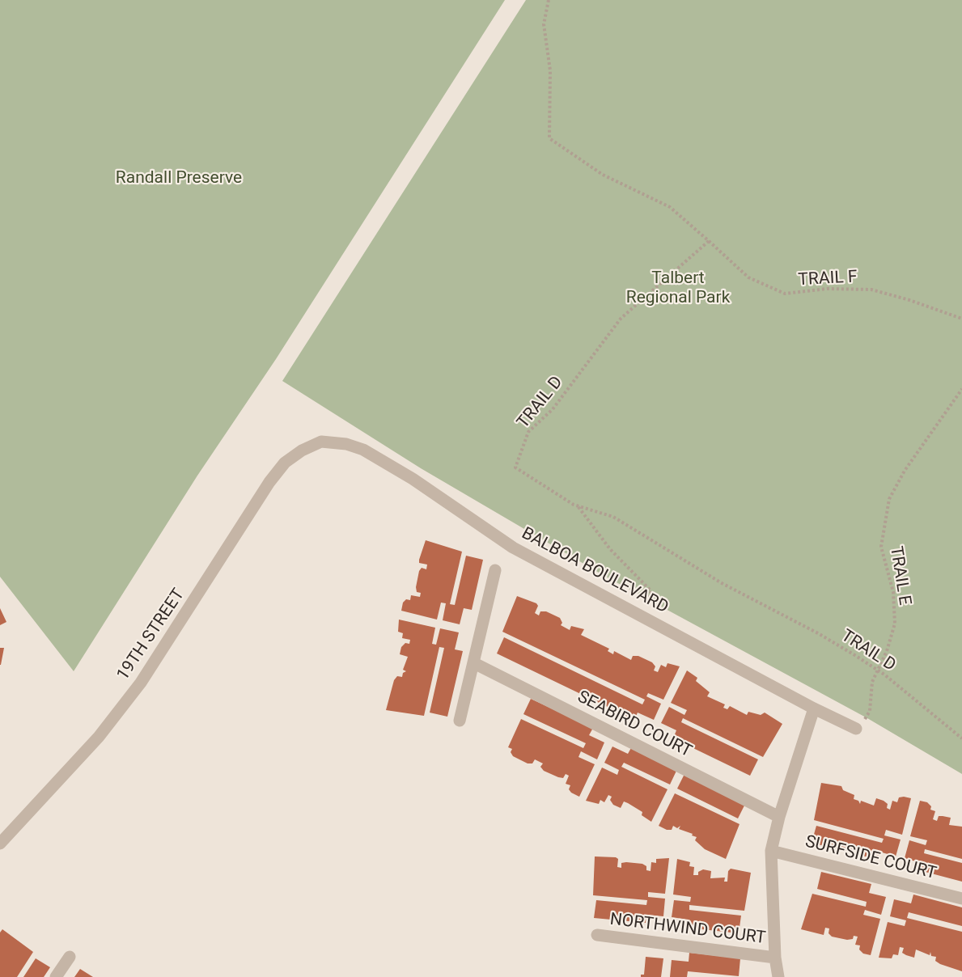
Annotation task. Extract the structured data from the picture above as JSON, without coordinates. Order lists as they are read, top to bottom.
{
  "streets": {
    "street": [
      "BALBOA BOULEVARD",
      "19TH STREET",
      "SEABIRD COURT",
      "SURFSIDE COURT",
      "NORTHWIND COURT"
    ],
    "path": ["TRAIL F", "TRAIL D", "TRAIL E"]
  },
  "crossings": [
    ["TRAIL F", "TRAIL D"],
    ["TRAIL D", "TRAIL E"],
    ["BALBOA BOULEVARD", "19TH STREET"]
  ],
  "parks": ["Randall Preserve", "Talbert Regional Park"]
}
